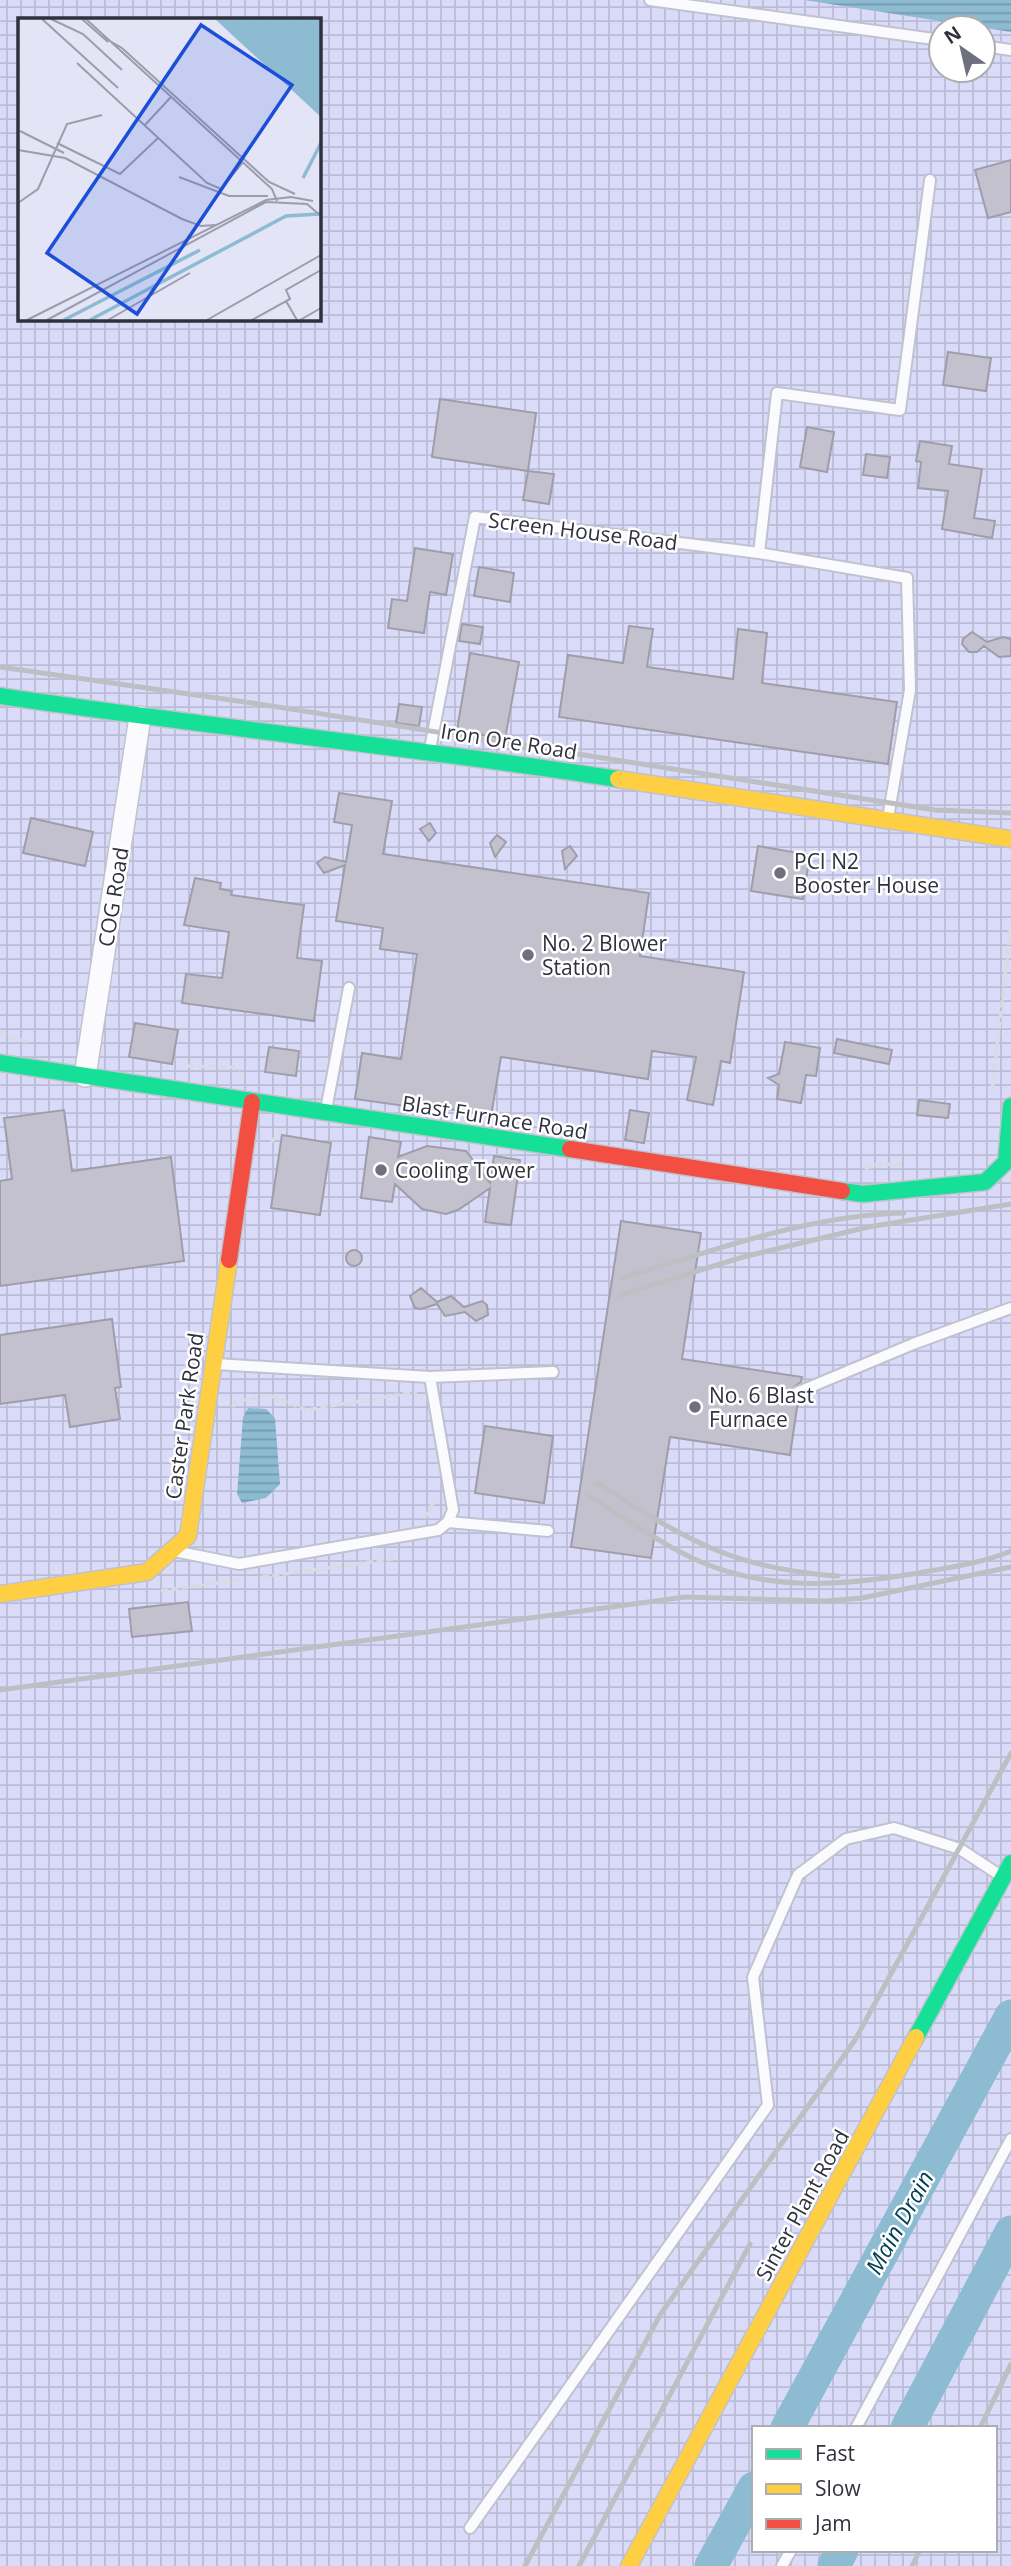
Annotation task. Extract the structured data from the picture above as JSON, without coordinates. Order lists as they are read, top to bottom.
{
  "streets": {
    "street": [
      "Iron Ore Road",
      "COG Road",
      "Blast Furnace Road",
      "Caster Park Road",
      "Sinter Plant Road"
    ],
    "lane": ["Screen House Road"]
  },
  "crossings": [
    ["Screen House Road", "Iron Ore Road"],
    ["Iron Ore Road", "COG Road"],
    ["COG Road", "Blast Furnace Road"],
    ["Blast Furnace Road", "Caster Park Road"]
  ],
  "water": ["Main Drain"],
  "places": [
    "PCI N2 Booster House",
    "No. 2 Blower Station",
    "Cooling Tower",
    "No. 6 Blast Furnace"
  ],
  "legend": ["Fast", "Slow", "Jam"],
  "north": "top left"
}
